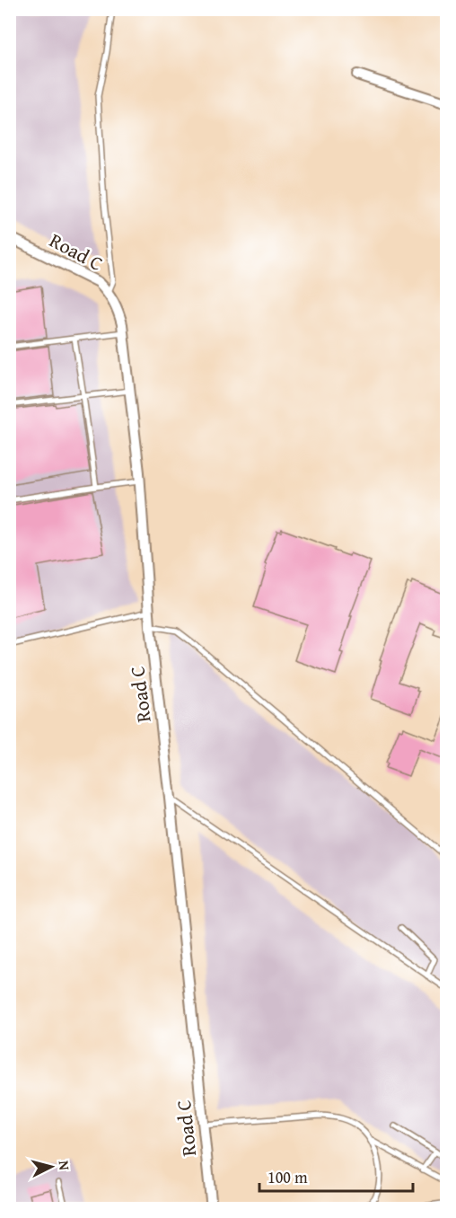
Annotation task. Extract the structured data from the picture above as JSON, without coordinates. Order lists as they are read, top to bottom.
{
  "streets": {
    "street": ["Road C"]
  },
  "scale_bar": "100 m",
  "north": "right"
}
